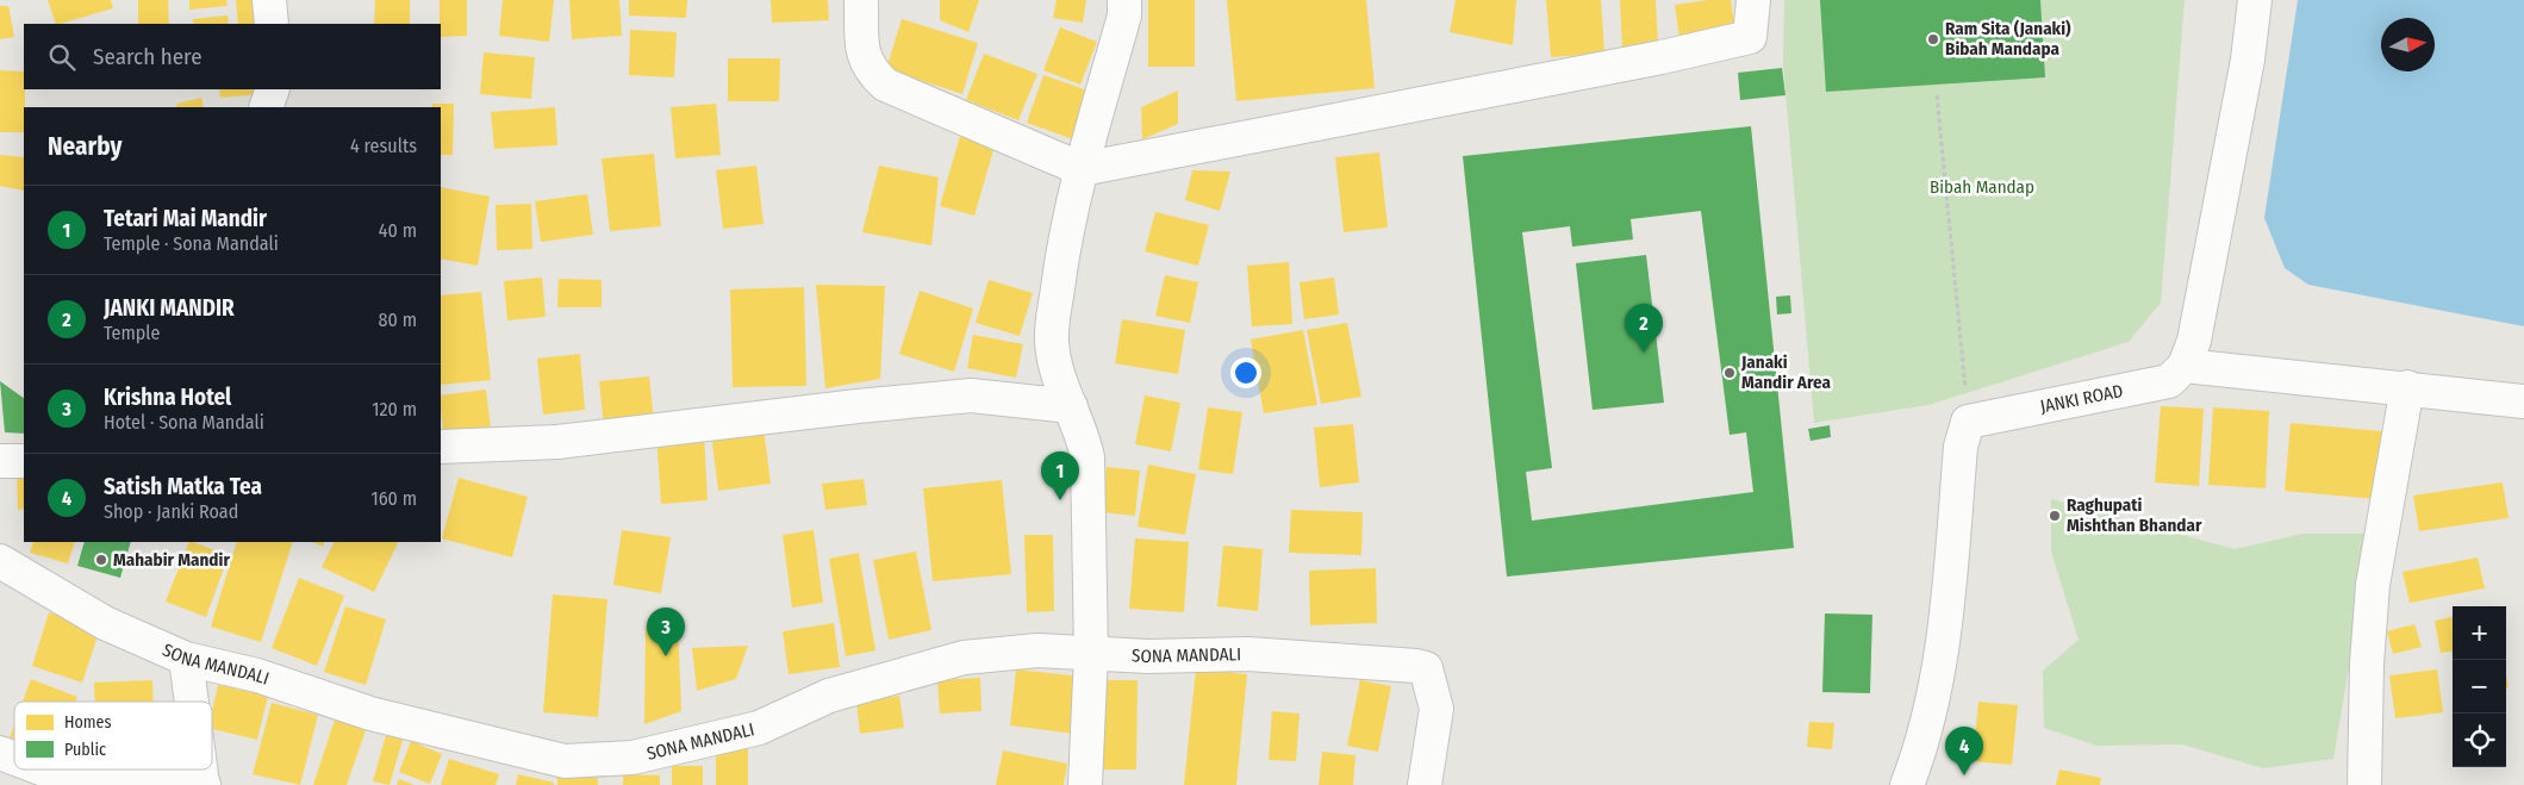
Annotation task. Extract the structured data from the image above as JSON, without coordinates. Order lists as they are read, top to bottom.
{
  "streets": {
    "street": ["JANKI ROAD", "SONA MANDALI"]
  },
  "parks": ["Bibah Mandap"],
  "places": [
    "Ram Sita (Janaki) Bibah Mandapa",
    "Janaki Mandir Area",
    "Raghupati Mishthan Bhandar",
    "Mahabir Mandir"
  ],
  "legend": ["Homes", "Public"],
  "north": "right",
  "page": {
    "search": "Search here",
    "heading": ["Nearby", "4 results"],
    "list": [
      {
        "mark": "1",
        "name": "Tetari Mai Mandir",
        "note": "Temple · Sona Mandali",
        "value": "40 m"
      },
      {
        "mark": "2",
        "name": "JANKI MANDIR",
        "note": "Temple",
        "value": "80 m"
      },
      {
        "mark": "3",
        "name": "Krishna Hotel",
        "note": "Hotel · Sona Mandali",
        "value": "120 m"
      },
      {
        "mark": "4",
        "name": "Satish Matka Tea",
        "note": "Shop · Janki Road",
        "value": "160 m"
      }
    ],
    "pins": [
      "2",
      "1",
      "3",
      "4"
    ],
    "map_buttons": ["+", "−"]
  }
}
